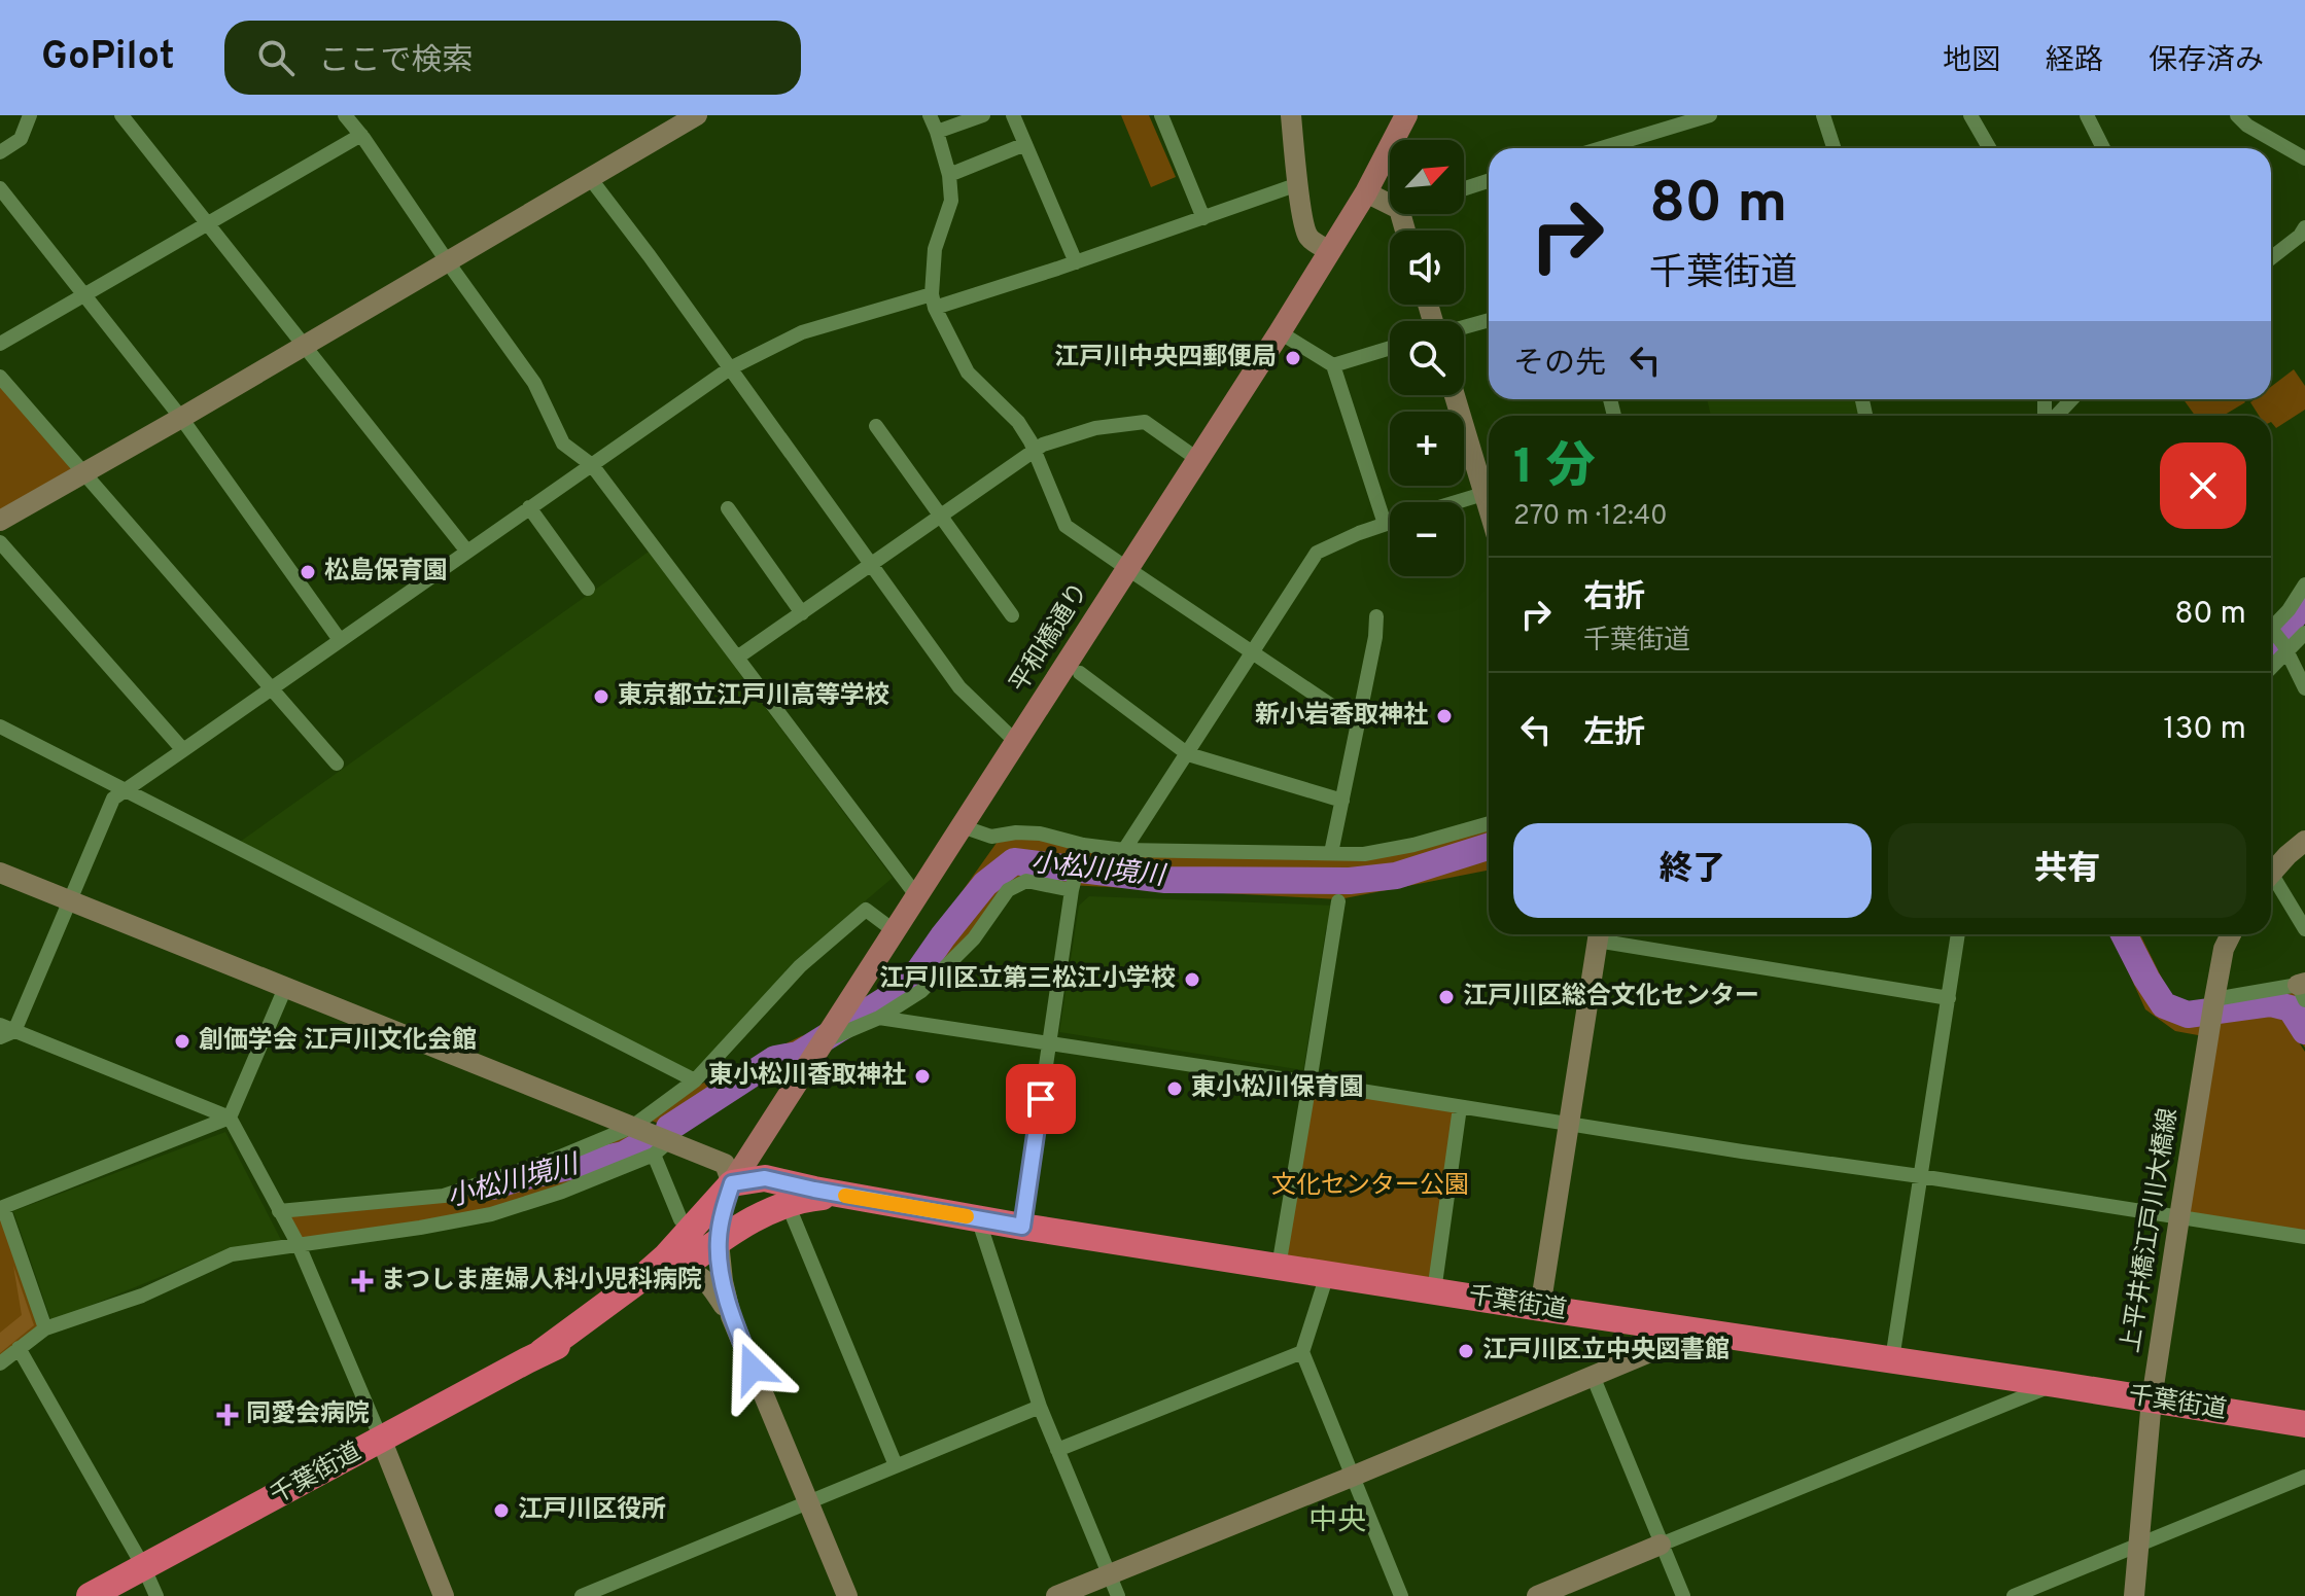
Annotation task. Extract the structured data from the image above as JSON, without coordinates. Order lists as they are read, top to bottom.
{
  "streets": {
    "highway": ["千葉街道"],
    "main road": ["平和橋通り"],
    "street": ["上平井橋江戸川大橋線"]
  },
  "crossings": [
    ["平和橋通り", "千葉街道"],
    ["上平井橋江戸川大橋線", "千葉街道"]
  ],
  "districts": ["中央"],
  "water": ["小松川境川"],
  "parks": ["文化センター公園"],
  "places": {
    "other": [
      "江戸川中央四郵便局",
      "松島保育園",
      "東京都立江戸川高等学校",
      "新小岩香取神社",
      "江戸川区立第三松江小学校",
      "江戸川区総合文化センター",
      "創価学会 江戸川文化会館",
      "東小松川香取神社",
      "東小松川保育園",
      "江戸川区立中央図書館",
      "江戸川区役所"
    ],
    "health": ["まつしま産婦人科小児科病院", "同愛会病院"]
  },
  "north": "top right",
  "page": {
    "header": "GoPilot",
    "search": "ここで検索",
    "nav": ["地図", "経路", "保存済み"],
    "map_buttons": ["+", "−"],
    "turn": ["80 m", "千葉街道"],
    "then": "その先",
    "heading": ["1 分", "270 m · 12:40"],
    "list": [
      {
        "name": "右折",
        "note": "千葉街道",
        "value": "80 m"
      },
      {
        "name": "左折",
        "value": "130 m"
      }
    ],
    "buttons": ["終了", "共有"]
  }
}
